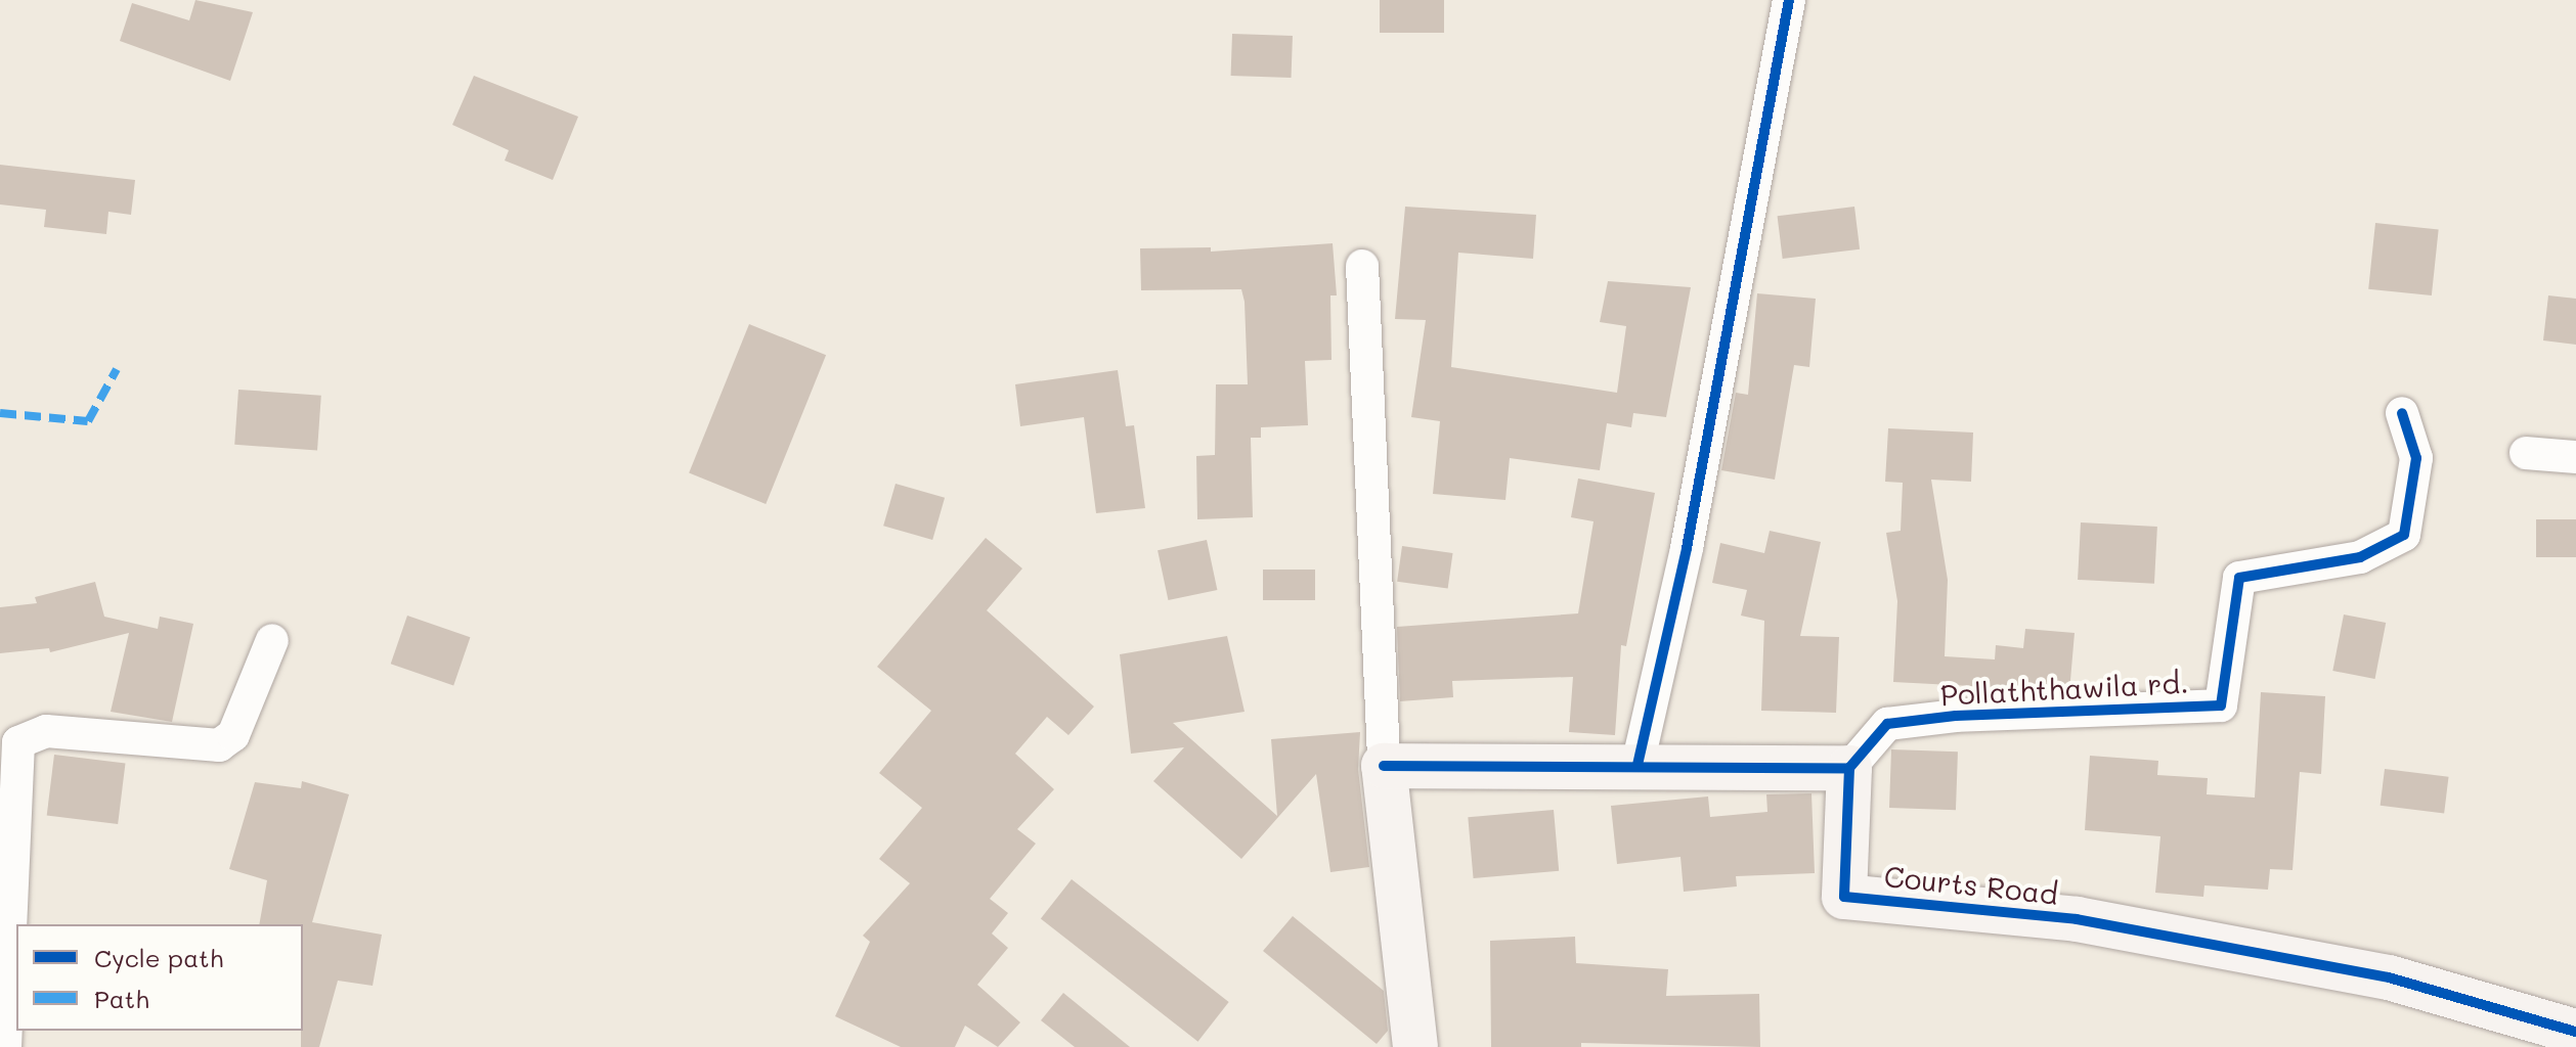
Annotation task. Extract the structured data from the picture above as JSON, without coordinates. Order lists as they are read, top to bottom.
{
  "streets": {
    "street": ["Pollaththawila rd.", "Courts Road"]
  },
  "crossings": [
    ["Pollaththawila rd.", "Courts Road"]
  ],
  "legend": ["Cycle path", "Path"]
}
